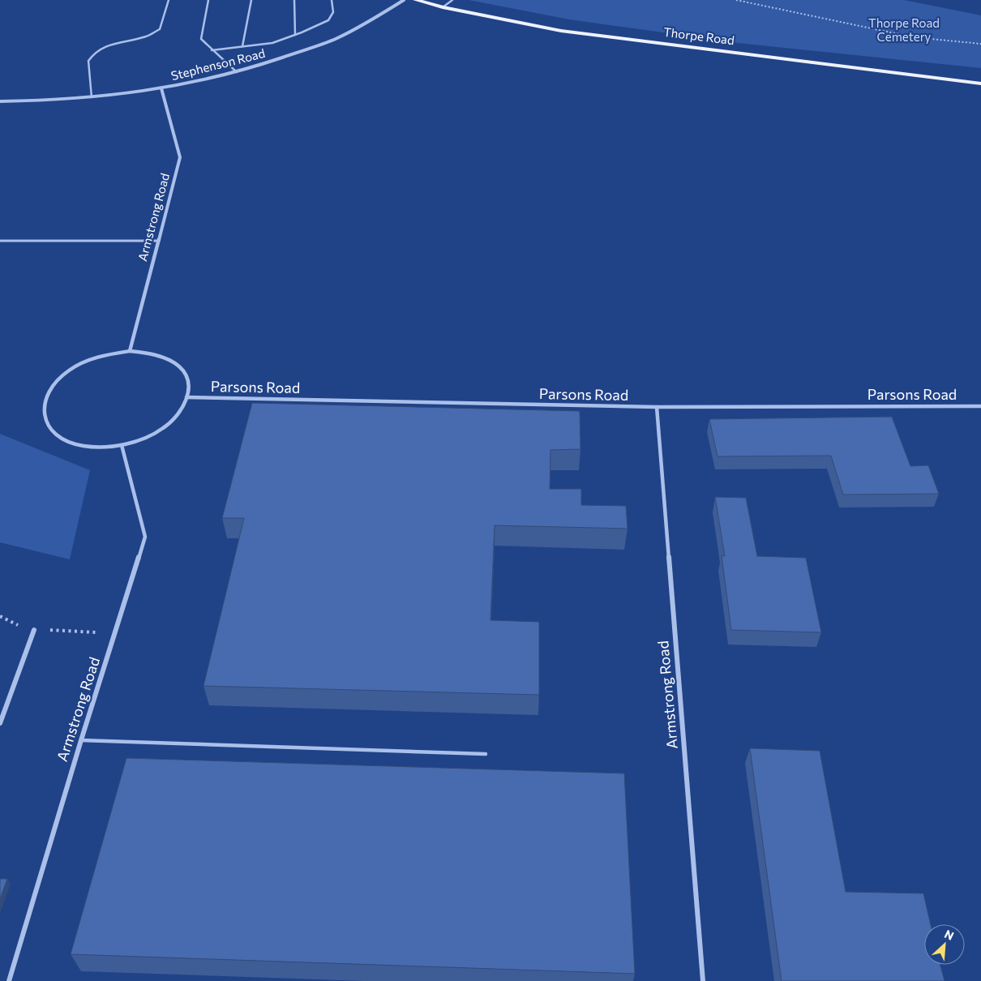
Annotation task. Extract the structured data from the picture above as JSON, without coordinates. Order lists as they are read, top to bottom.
{
  "streets": {
    "main road": ["Thorpe Road"],
    "street": ["Stephenson Road", "Armstrong Road", "Parsons Road"]
  },
  "crossings": [
    ["Stephenson Road", "Armstrong Road"],
    ["Armstrong Road", "Parsons Road"]
  ],
  "parks": ["Thorpe Road Cemetery"],
  "north": "top right"
}
